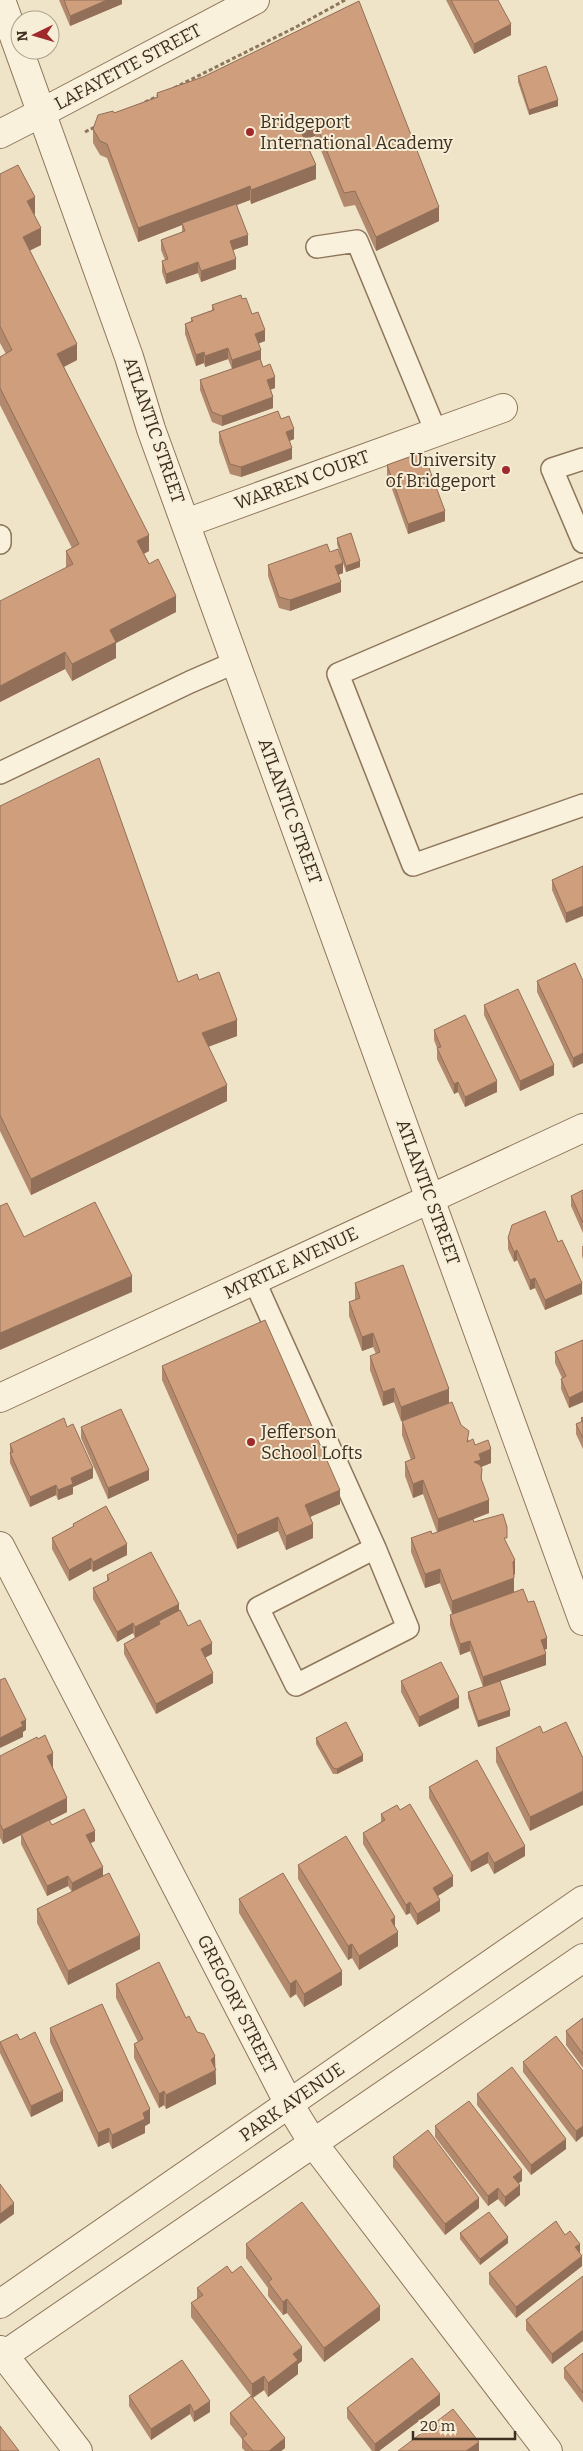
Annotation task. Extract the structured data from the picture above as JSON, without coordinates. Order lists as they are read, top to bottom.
{
  "streets": {
    "street": [
      "LAFAYETTE STREET",
      "ATLANTIC STREET",
      "WARREN COURT",
      "MYRTLE AVENUE",
      "GREGORY STREET",
      "PARK AVENUE"
    ]
  },
  "crossings": [
    ["LAFAYETTE STREET", "ATLANTIC STREET"],
    ["ATLANTIC STREET", "WARREN COURT"],
    ["ATLANTIC STREET", "MYRTLE AVENUE"],
    ["GREGORY STREET", "PARK AVENUE"]
  ],
  "places": ["Bridgeport International Academy", "University of Bridgeport", "Jefferson School Lofts"],
  "scale_bar": "20 m",
  "north": "left"
}
